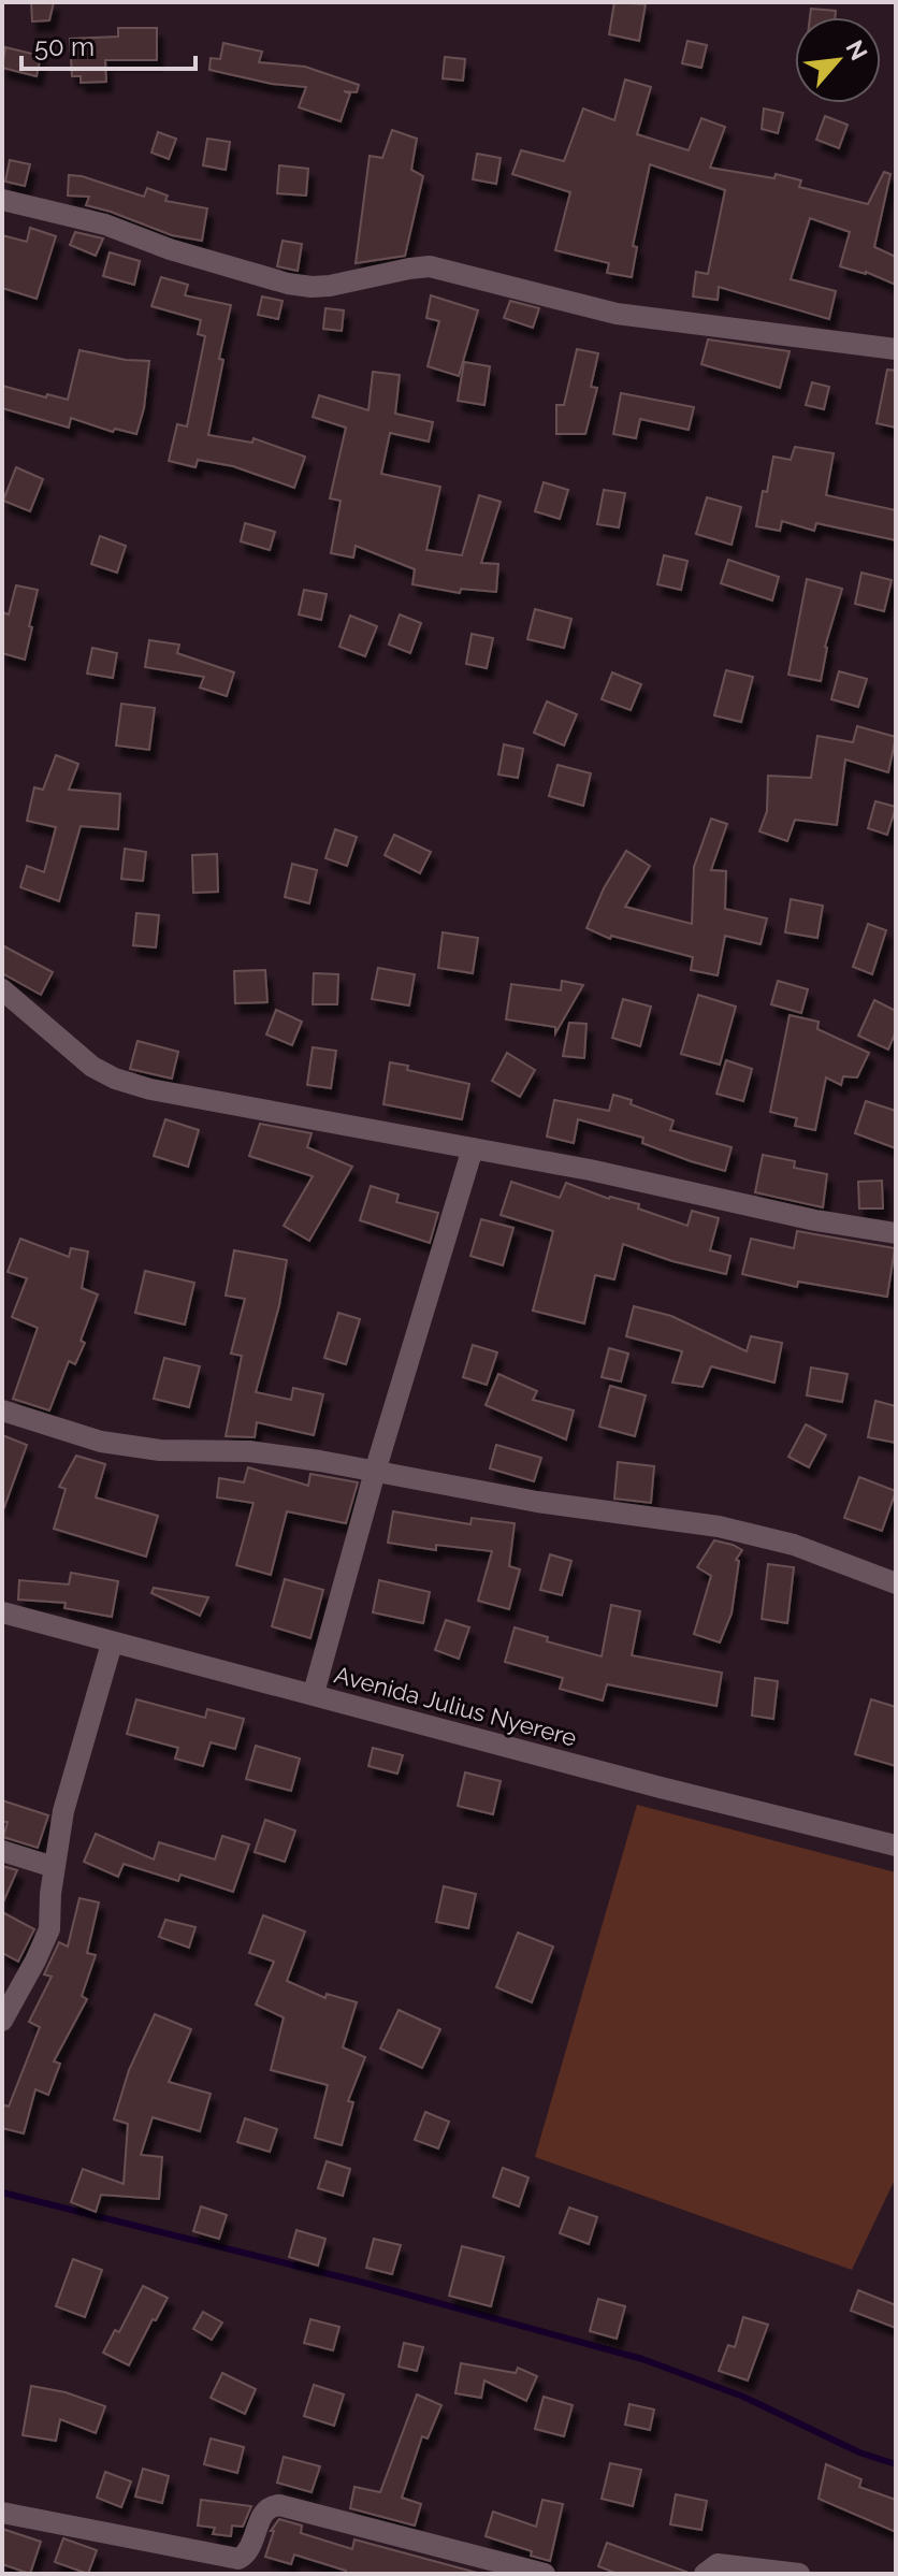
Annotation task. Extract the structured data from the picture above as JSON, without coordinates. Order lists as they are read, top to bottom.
{
  "streets": {
    "street": ["Avenida Julius Nyerere"]
  },
  "scale_bar": "50 m",
  "north": "top right"
}
